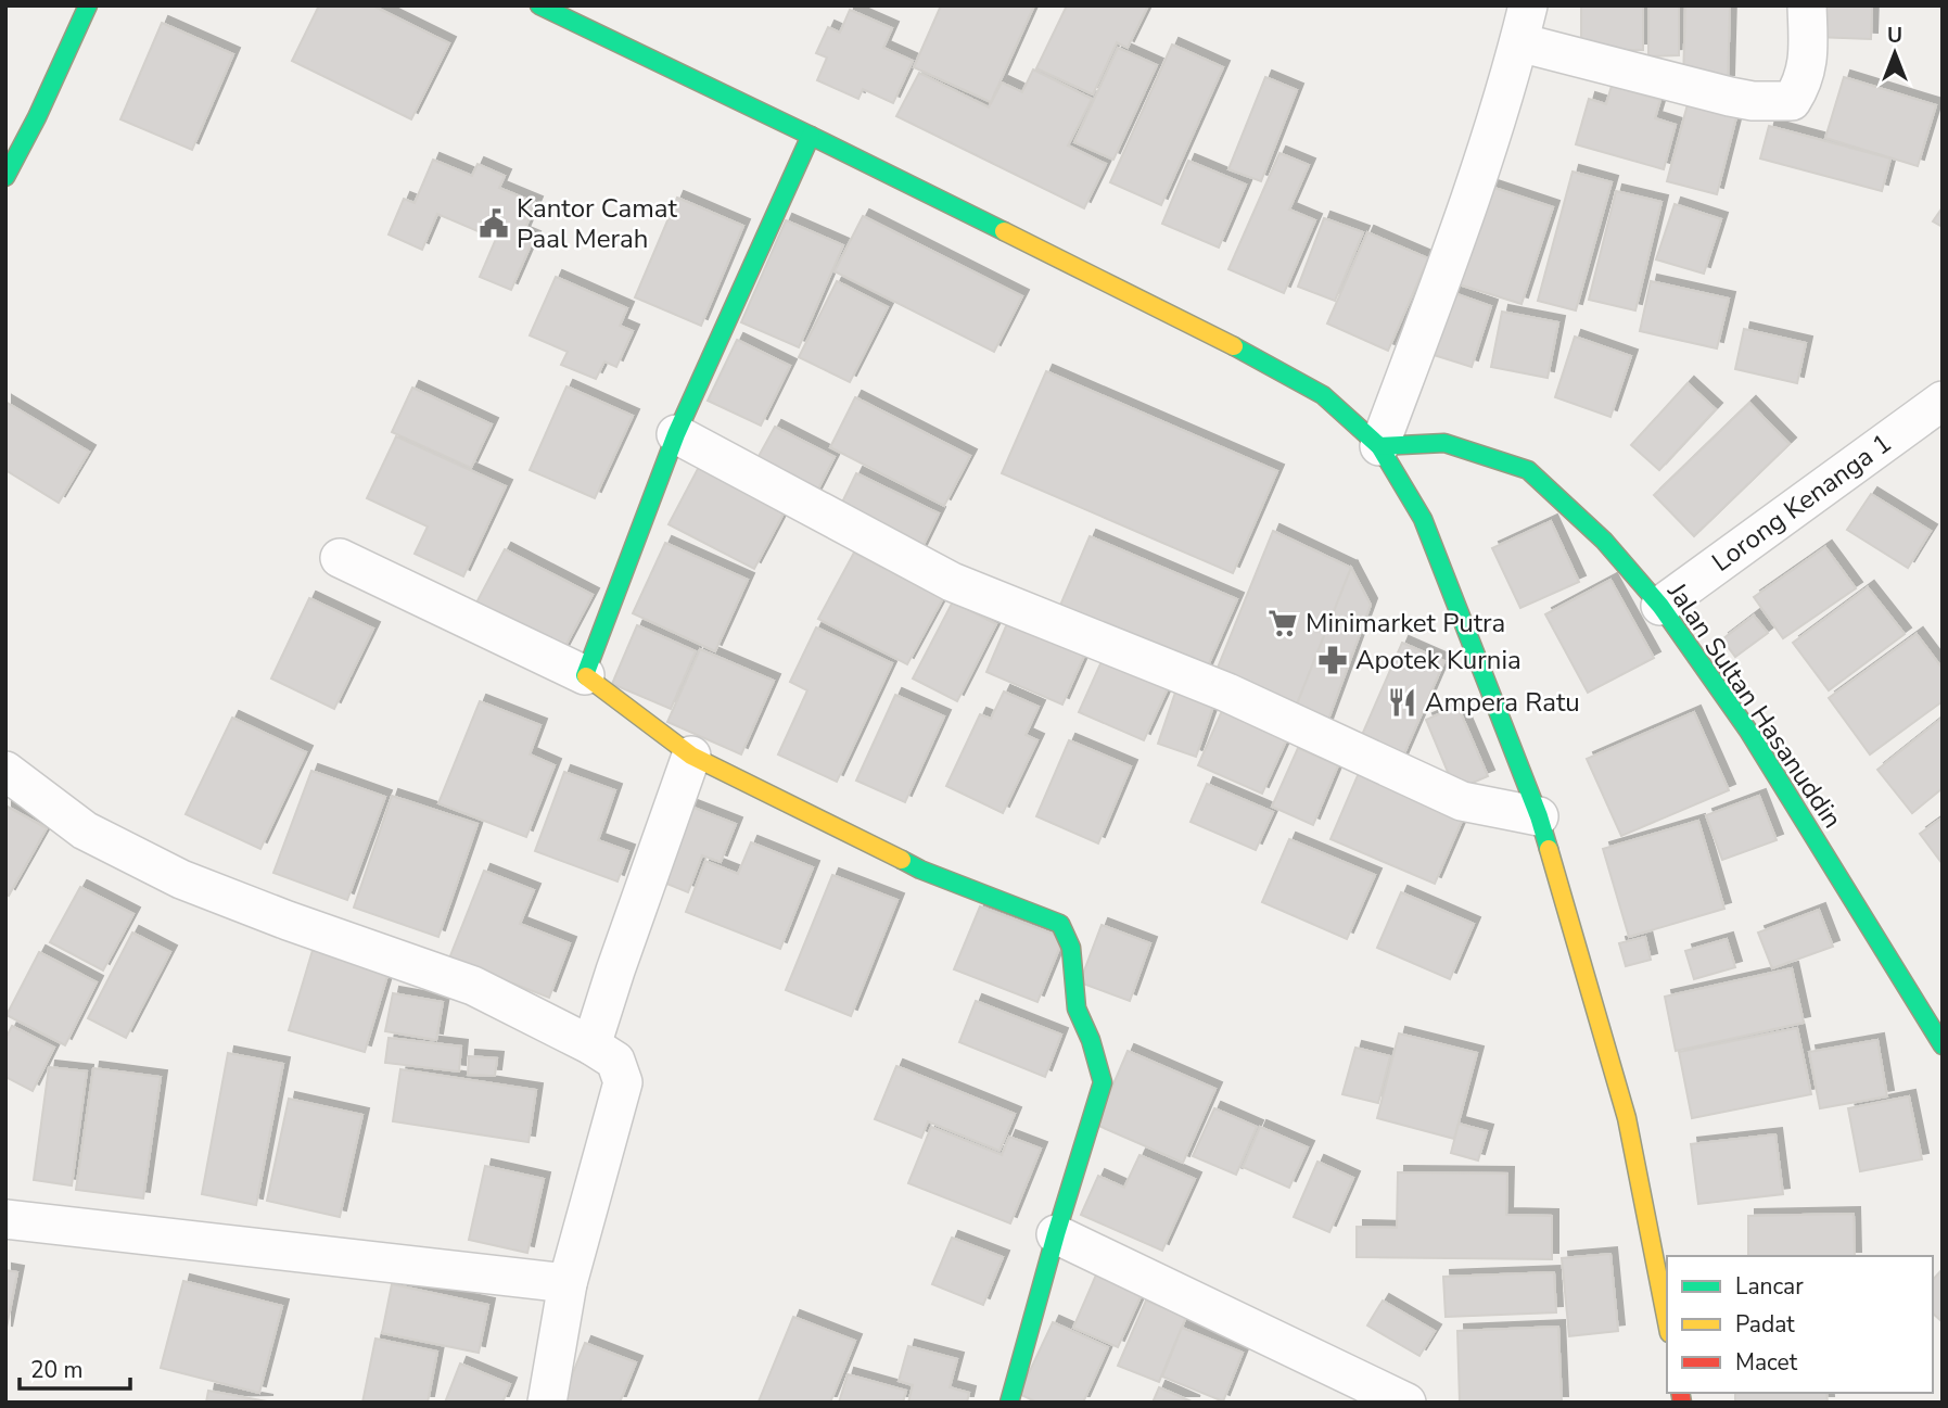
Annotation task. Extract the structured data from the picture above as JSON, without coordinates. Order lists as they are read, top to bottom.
{
  "streets": {
    "main road": ["Jalan Sultan Hasanuddin"],
    "street": ["Lorong Kenanga 1"]
  },
  "crossings": [
    ["Lorong Kenanga 1", "Jalan Sultan Hasanuddin"]
  ],
  "places": {
    "public building": ["Kantor Camat Paal Merah"],
    "supermarket": ["Minimarket Putra"],
    "pharmacy": ["Apotek Kurnia"],
    "restaurant": ["Ampera Ratu"]
  },
  "legend": ["Lancar", "Padat", "Macet"],
  "scale_bar": "20 m",
  "north": "top"
}
